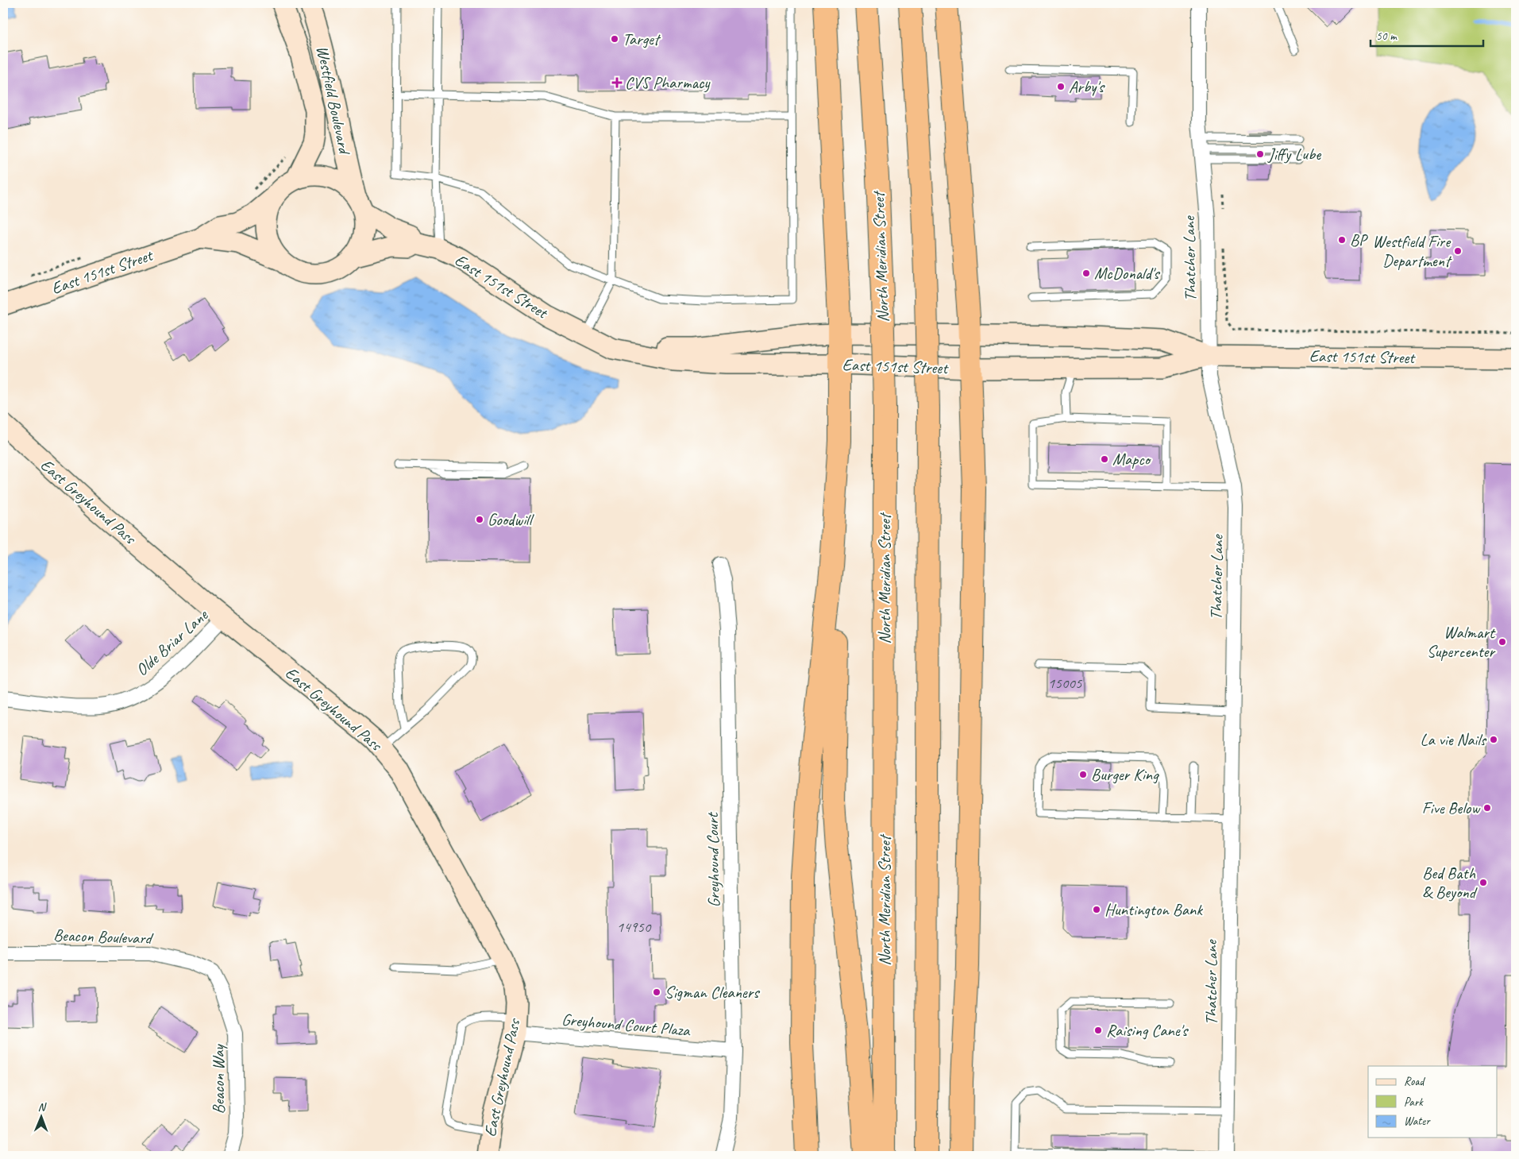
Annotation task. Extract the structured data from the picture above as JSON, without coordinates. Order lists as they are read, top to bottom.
{
  "streets": {
    "highway": ["North Meridian Street"],
    "street": [
      "Westfield Boulevard",
      "Thatcher Lane",
      "East 151st Street",
      "East Greyhound Pass",
      "Olde Briar Lane",
      "Greyhound Court",
      "Beacon Boulevard",
      "Greyhound Court Plaza",
      "Beacon Way"
    ]
  },
  "crossings": [
    ["Westfield Boulevard", "East 151st Street"],
    ["Thatcher Lane", "East 151st Street"],
    ["East Greyhound Pass", "Olde Briar Lane"],
    ["East Greyhound Pass", "Greyhound Court Plaza"],
    ["Greyhound Court", "Greyhound Court Plaza"],
    ["Beacon Boulevard", "Beacon Way"]
  ],
  "places": {
    "other": [
      "Target",
      "Arby's",
      "Jiffy Lube",
      "BP",
      "Westfield Fire Department",
      "McDonald's",
      "Mapco",
      "Goodwill",
      "Walmart Supercenter",
      "La vie Nails",
      "Burger King",
      "Five Below",
      "Bed Bath & Beyond",
      "Huntington Bank",
      "Sigman Cleaners",
      "Raising Cane's"
    ],
    "health": ["CVS Pharmacy"]
  },
  "house_numbers": ["15005", "14950"],
  "legend": ["Road", "Park", "Water"],
  "scale_bar": "50 m",
  "north": "top"
}
